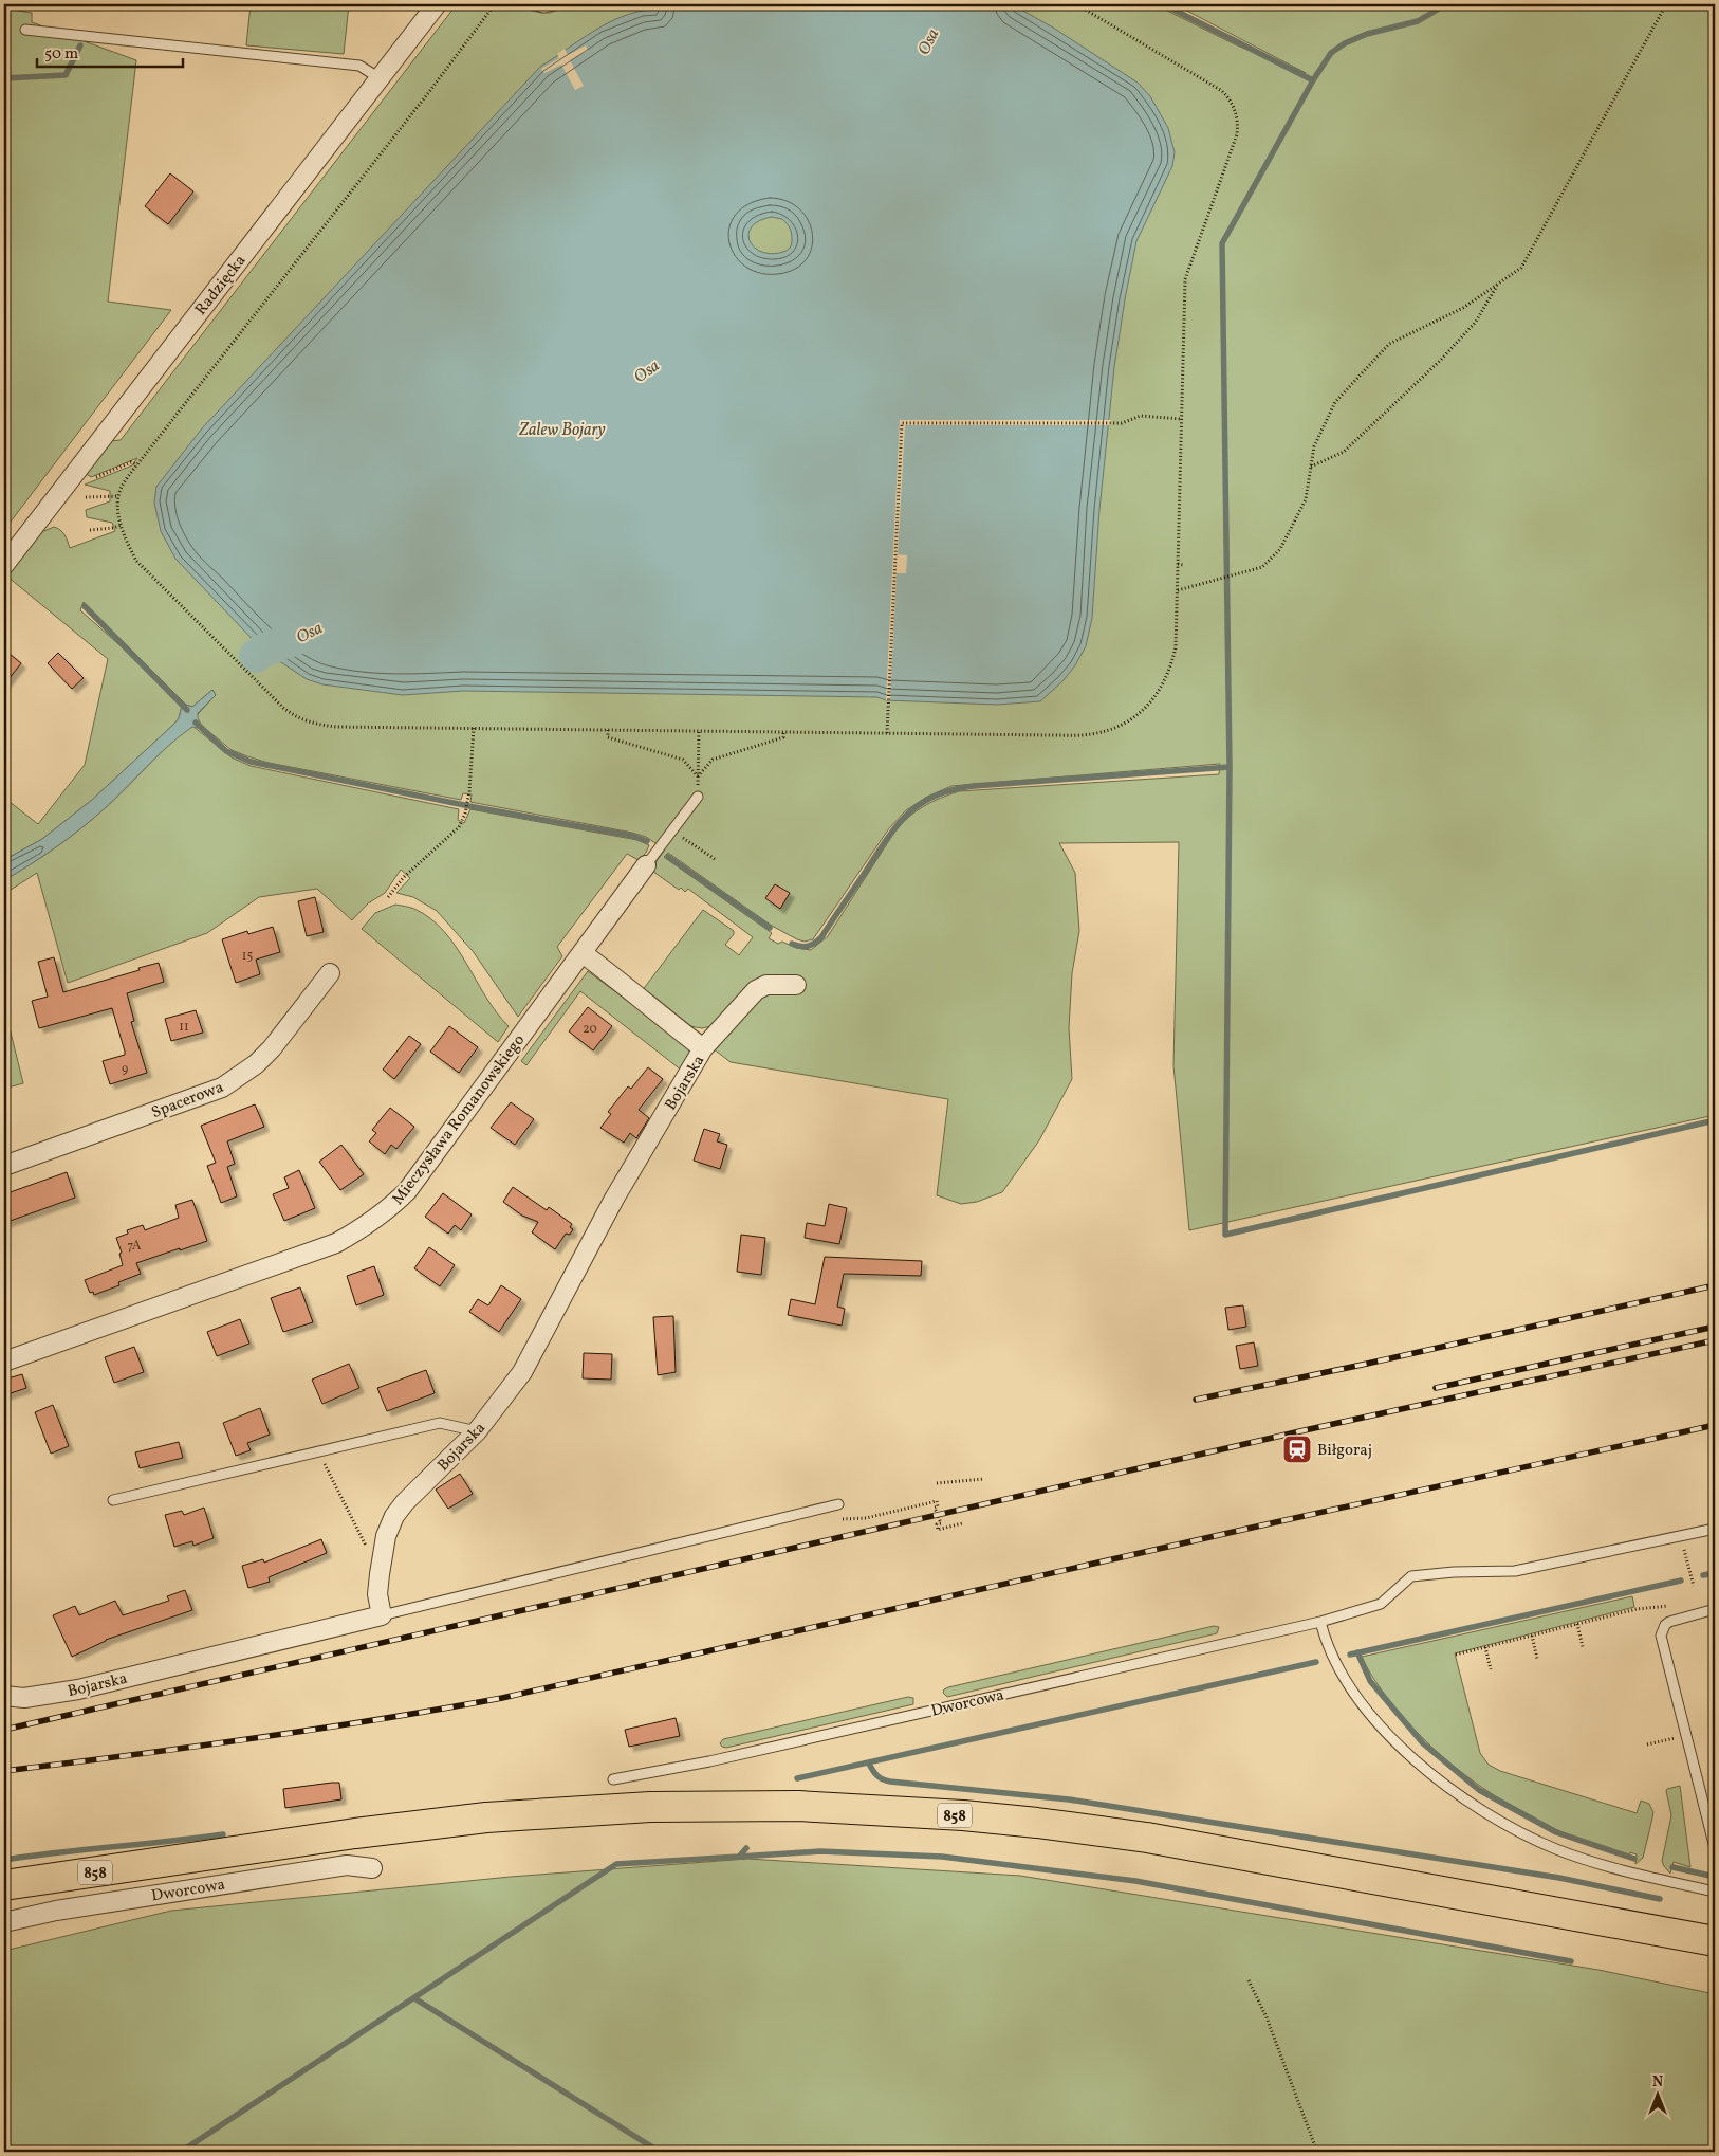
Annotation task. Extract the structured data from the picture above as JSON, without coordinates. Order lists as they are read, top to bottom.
{
  "streets": {
    "main road": ["858"],
    "street": [
      "Radzięcka",
      "Bojarska",
      "Spacerowa",
      "Mieczysława Romanowskiego",
      "Dworcowa"
    ]
  },
  "water": ["Osa", "Zalew Bojary"],
  "places": {
    "station": ["Biłgoraj"]
  },
  "house_numbers": [
    "15",
    "11",
    "20",
    "9",
    "7A"
  ],
  "scale_bar": "50 m",
  "north": "top"
}
